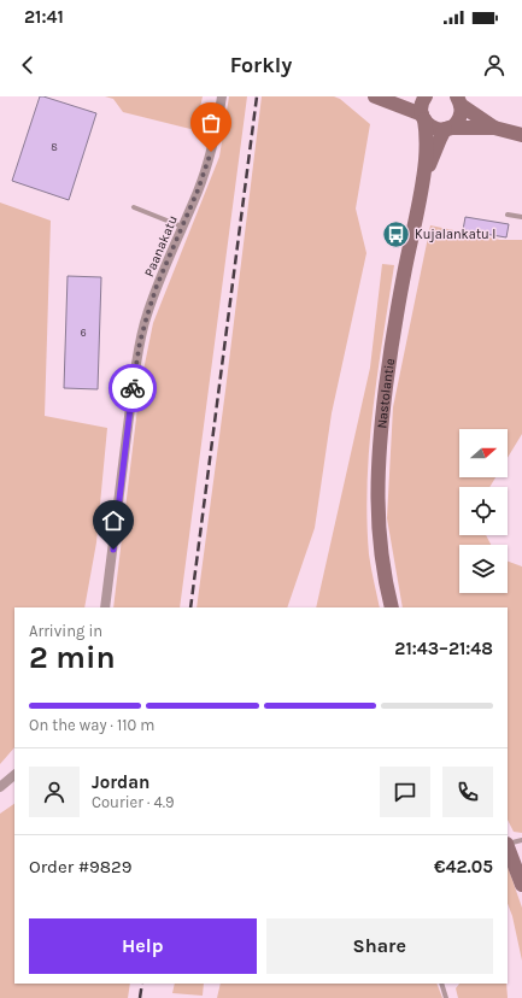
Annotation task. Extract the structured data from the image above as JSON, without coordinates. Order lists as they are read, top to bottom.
{
  "streets": {
    "main road": ["Nastolantie"],
    "street": ["Paanakatu"]
  },
  "places": {
    "bus stop": ["Kujalankatu I"]
  },
  "house_numbers": ["8", "6"],
  "north": "right",
  "page": {
    "status": "21:41",
    "header": "Forkly",
    "heading": ["2 min", "Arriving in", "21:43–21:48"],
    "panel": [
      "Jordan",
      "Courier · 4.9",
      "Order #9829",
      "€42.05"
    ],
    "bar": "On the way · 110 m",
    "buttons": ["Help", "Share"]
  }
}
